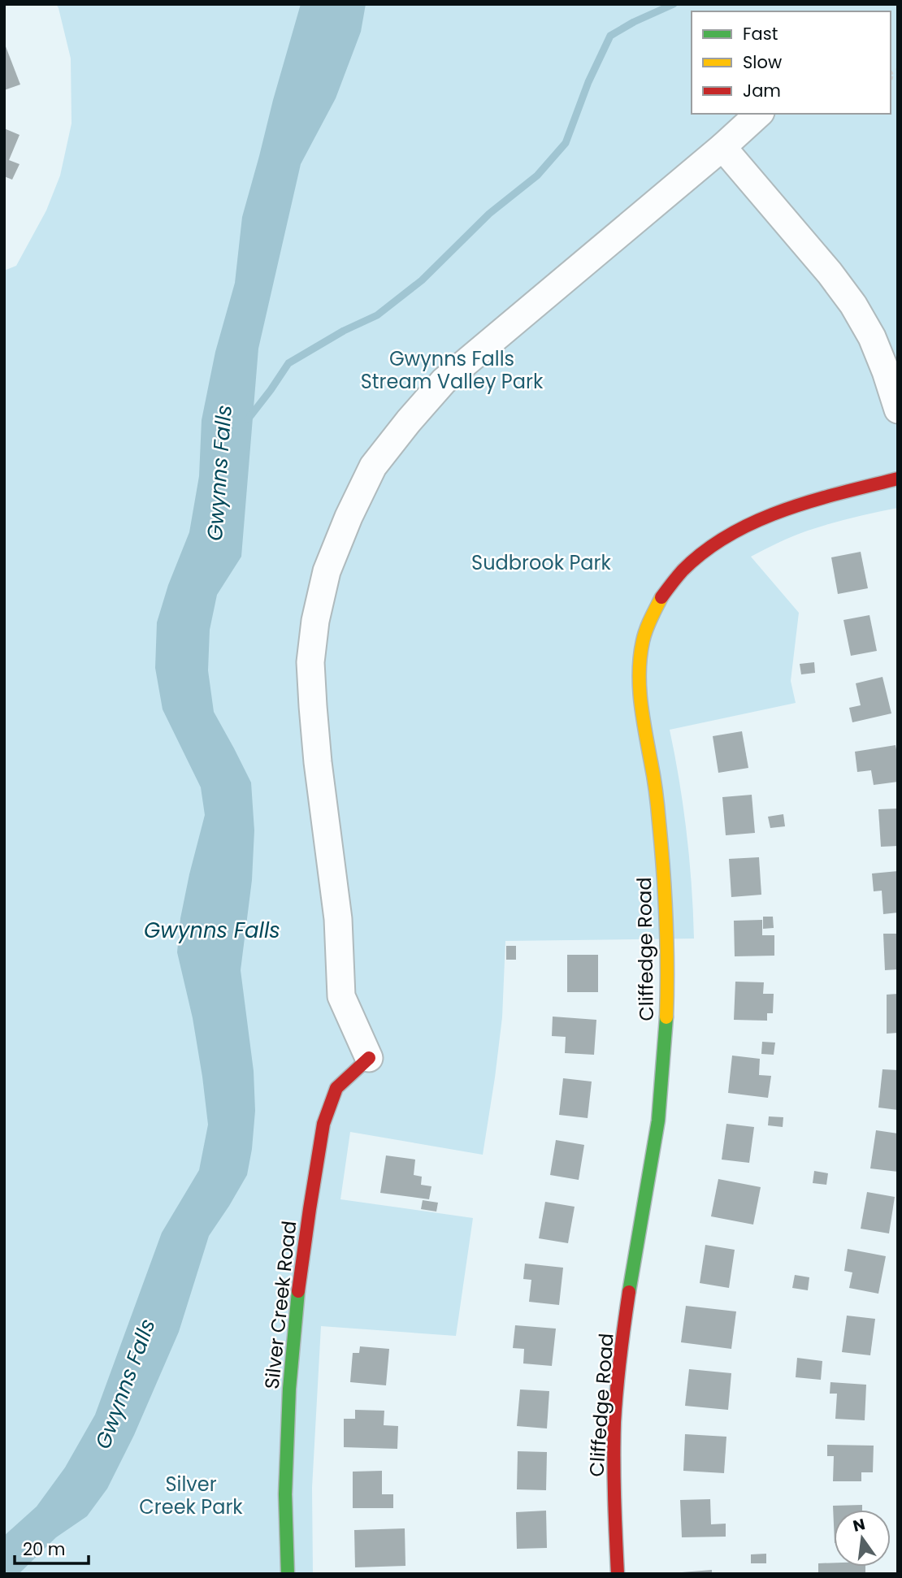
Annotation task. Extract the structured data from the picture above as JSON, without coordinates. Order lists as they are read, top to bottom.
{
  "streets": {
    "street": ["Cliffedge Road", "Silver Creek Road"]
  },
  "water": ["Gwynns Falls"],
  "parks": ["Gwynns Falls Stream Valley Park", "Sudbrook Park", "Silver Creek Park"],
  "legend": ["Fast", "Slow", "Jam"],
  "scale_bar": "20 m",
  "north": "top"
}
